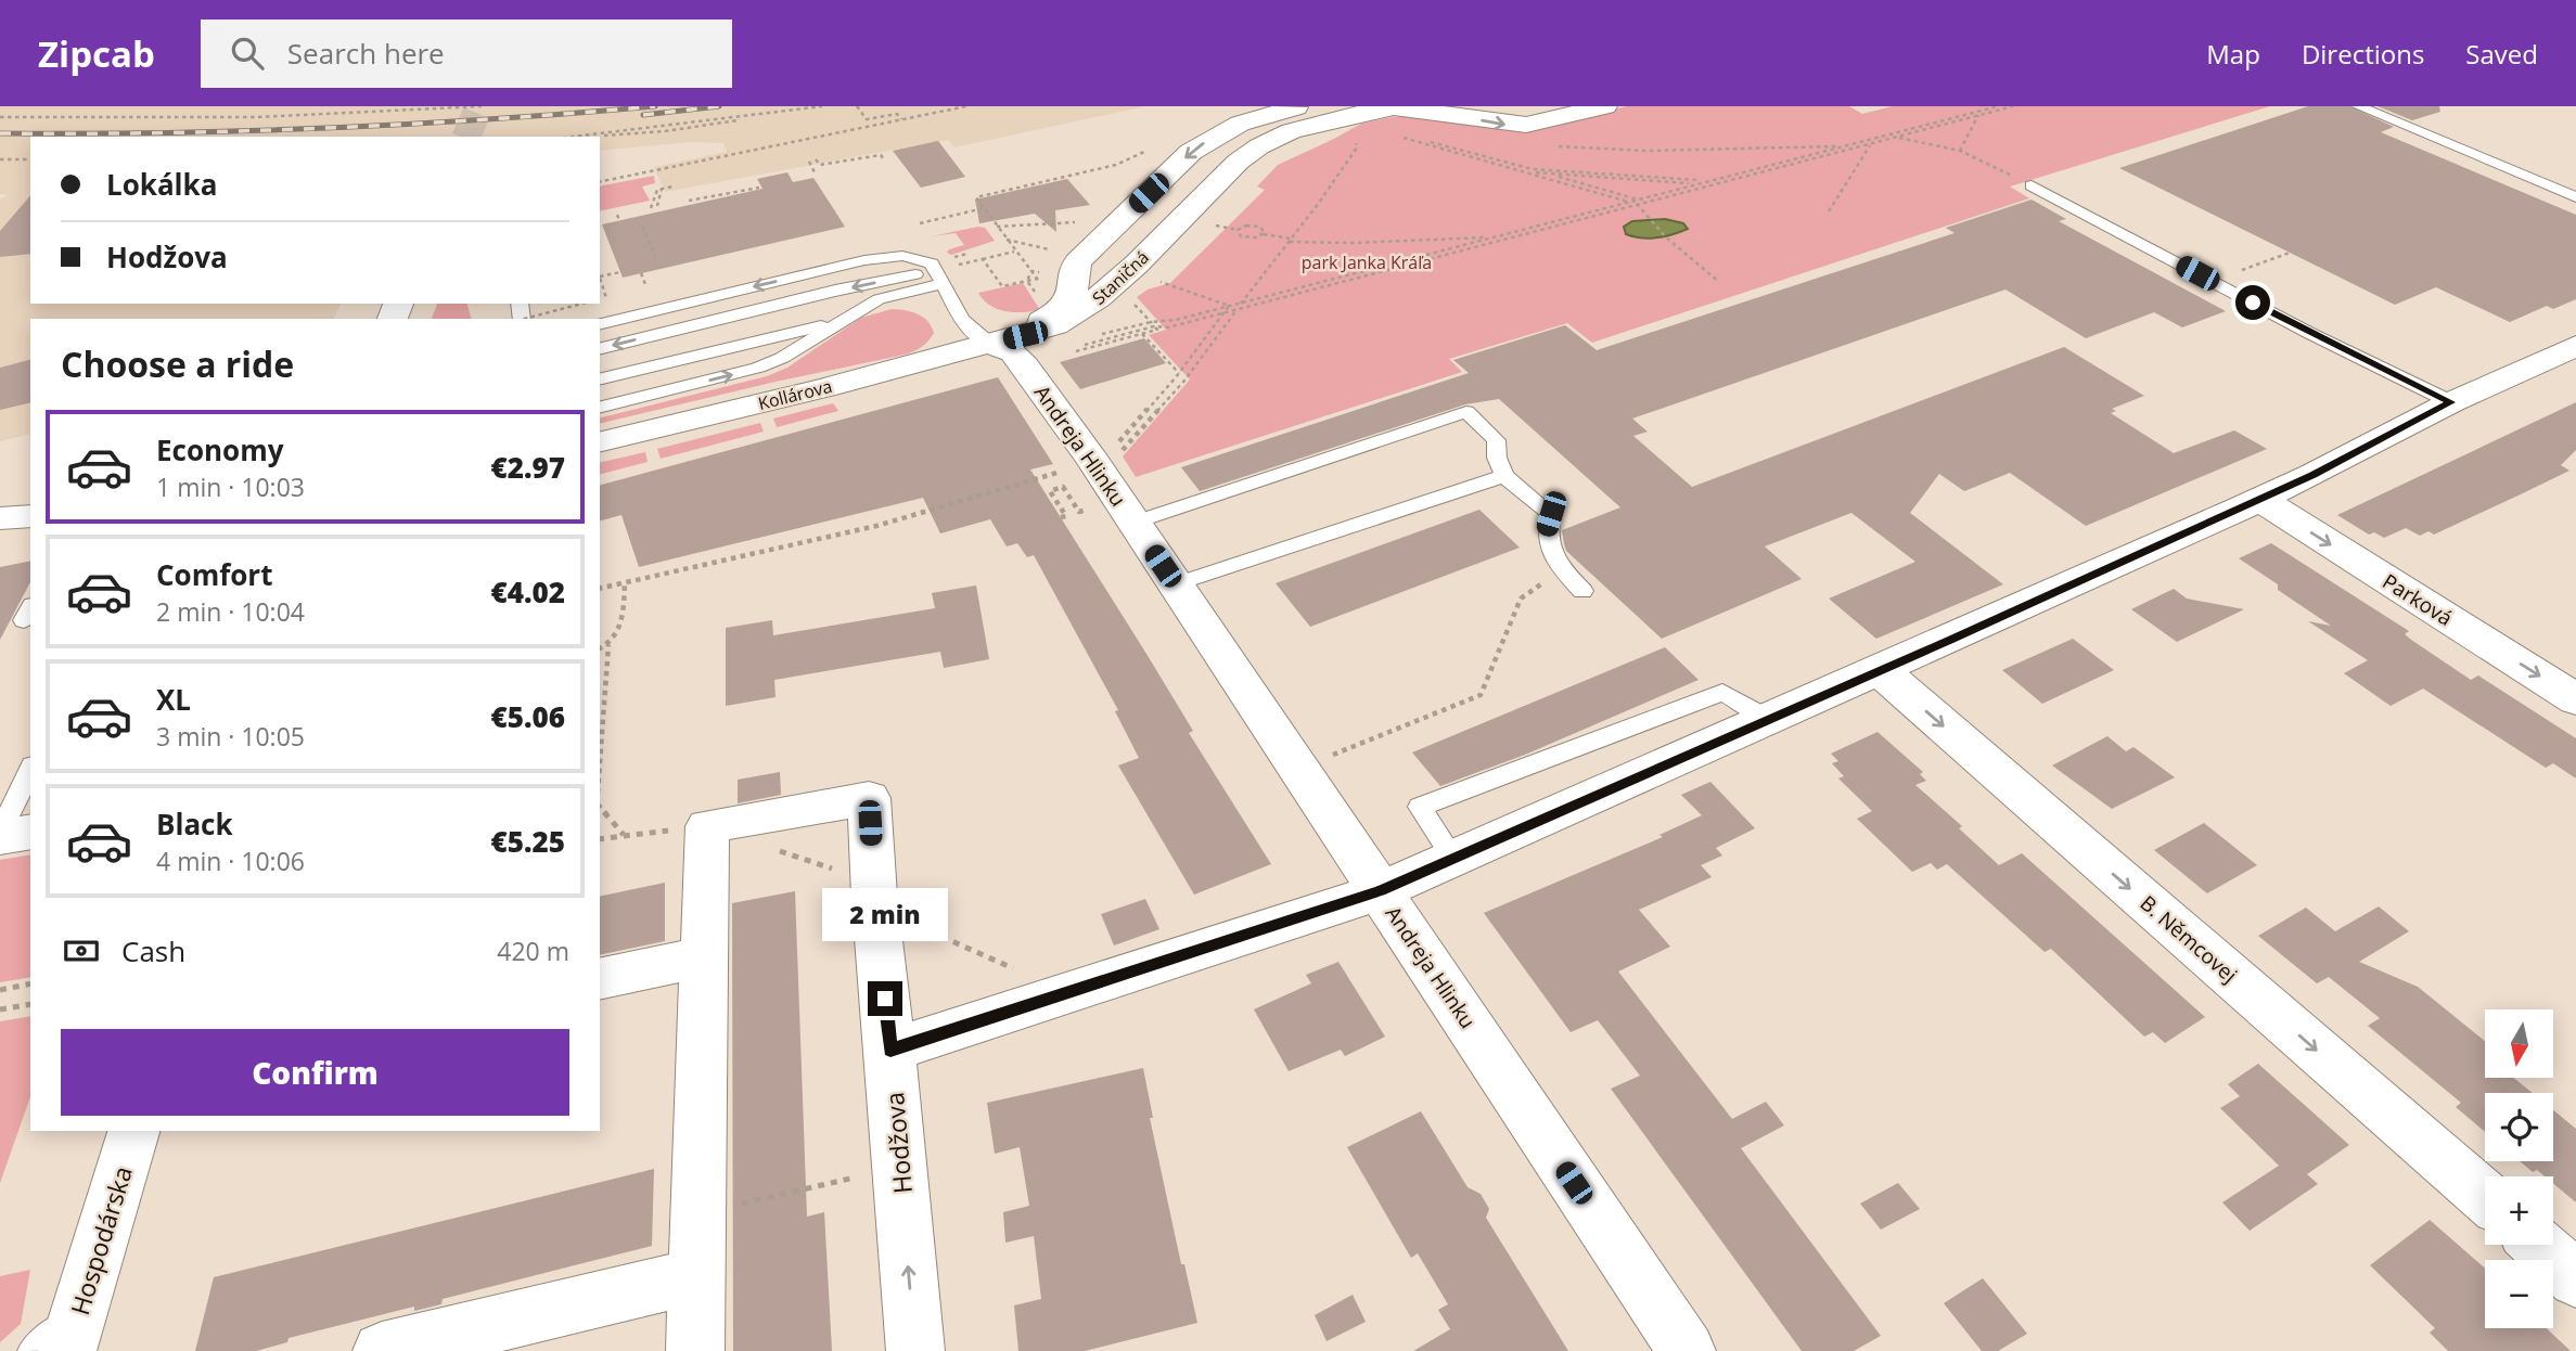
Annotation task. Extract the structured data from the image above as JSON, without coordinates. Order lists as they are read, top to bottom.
{
  "streets": {
    "street": [
      "Staničná",
      "Kollárova",
      "Andreja Hlinku",
      "Parková",
      "B. Němcovej",
      "Hodžova",
      "Hospodárska"
    ]
  },
  "crossings": [
    ["Staničná", "Kollárova"],
    ["Staničná", "Andreja Hlinku"],
    ["Kollárova", "Andreja Hlinku"]
  ],
  "one_way": ["Parková", "B. Němcovej"],
  "parks": ["park Janka Kráľa"],
  "north": "bottom",
  "page": {
    "header": "Zipcab",
    "search": "Search here",
    "nav": ["Map", "Directions", "Saved"],
    "banner": ["Lokálka", "Hodžova"],
    "heading": "Choose a ride",
    "list": [
      {
        "name": "Economy",
        "note": "1 min · 10:03",
        "value": "€2.97"
      },
      {
        "name": "Comfort",
        "note": "2 min · 10:04",
        "value": "€4.02"
      },
      {
        "name": "XL",
        "note": "3 min · 10:05",
        "value": "€5.06"
      },
      {
        "name": "Black",
        "note": "4 min · 10:06",
        "value": "€5.25"
      }
    ],
    "bubble": "2 min",
    "pay": ["Cash", "420 m"],
    "map_buttons": ["+", "−"],
    "buttons": "Confirm"
  }
}
